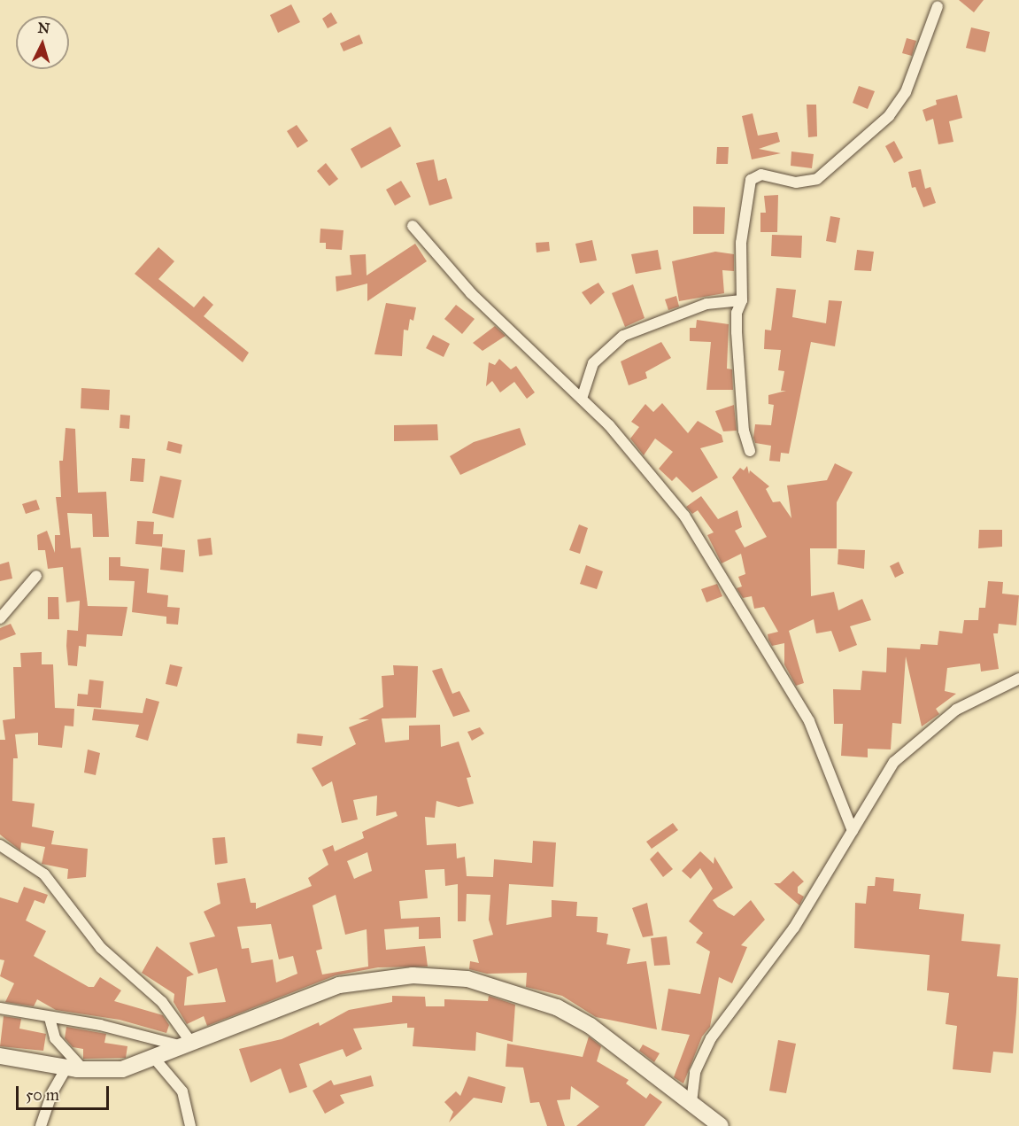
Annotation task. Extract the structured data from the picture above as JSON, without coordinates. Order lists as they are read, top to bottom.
{
  "scale_bar": "50 m",
  "north": "top"
}
